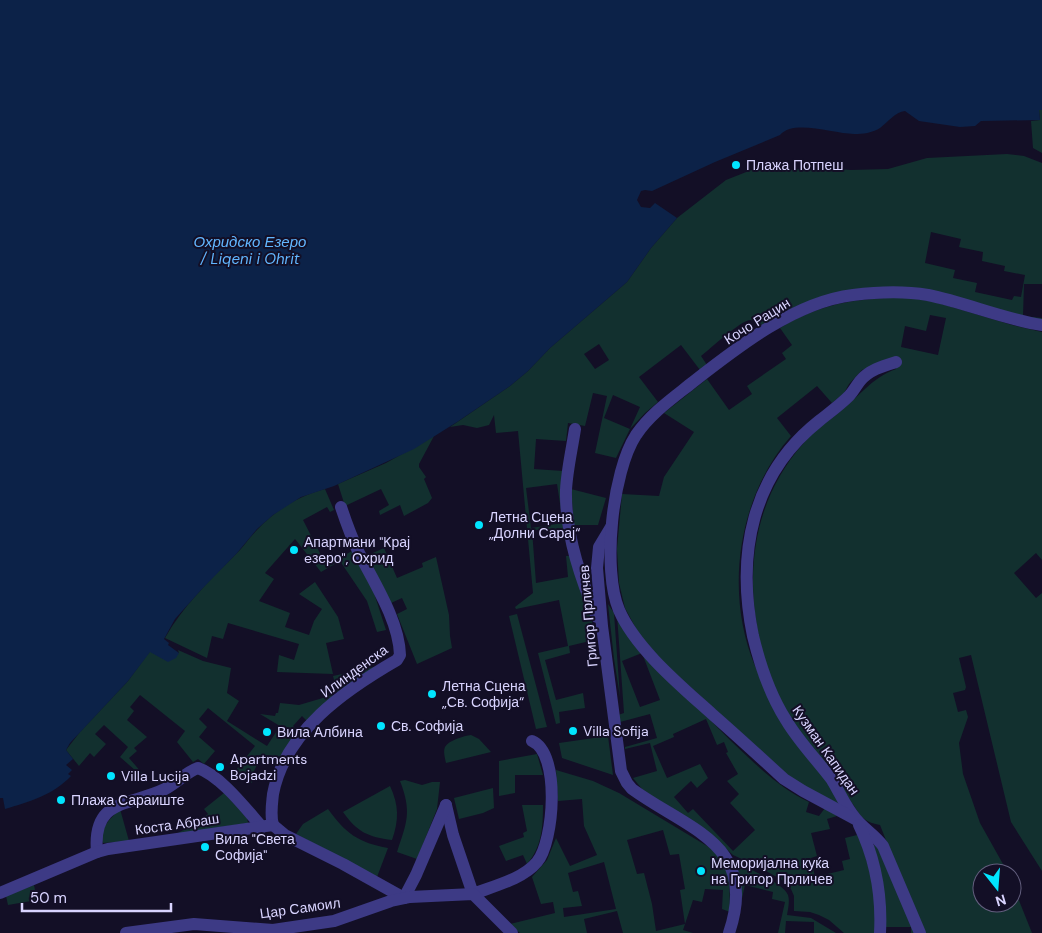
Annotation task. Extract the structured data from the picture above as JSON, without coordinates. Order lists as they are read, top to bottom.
{
  "streets": {
    "street": [
      "Кочо Рацин",
      "Григор Прличев",
      "Илинденска",
      "Кузман Капидан",
      "Коста Абраш",
      "Цар Самоил"
    ]
  },
  "crossings": [
    ["Кочо Рацин", "Григор Прличев"],
    ["Григор Прличев", "Кузман Капидан"],
    ["Илинденска", "Коста Абраш"],
    ["Коста Абраш", "Цар Самоил"]
  ],
  "water": ["Охридско Езеро / Liqeni i Ohrit"],
  "places": [
    "Плажа Потпеш",
    "Летна Сцена „Долни Сарај“",
    "Апартмани \"Kрај eзеро\", Охрид",
    "Летна Сцена „Св. Софија“",
    "Св. Софија",
    "Villa Sofija",
    "Вила Албина",
    "Apartments Bojadzi",
    "Villa Lucija",
    "Плажа Сараиште",
    "Вила \"Света Софија\"",
    "Меморијална куќа на Григор Прличев"
  ],
  "scale_bar": "50 m",
  "north": "bottom"
}
